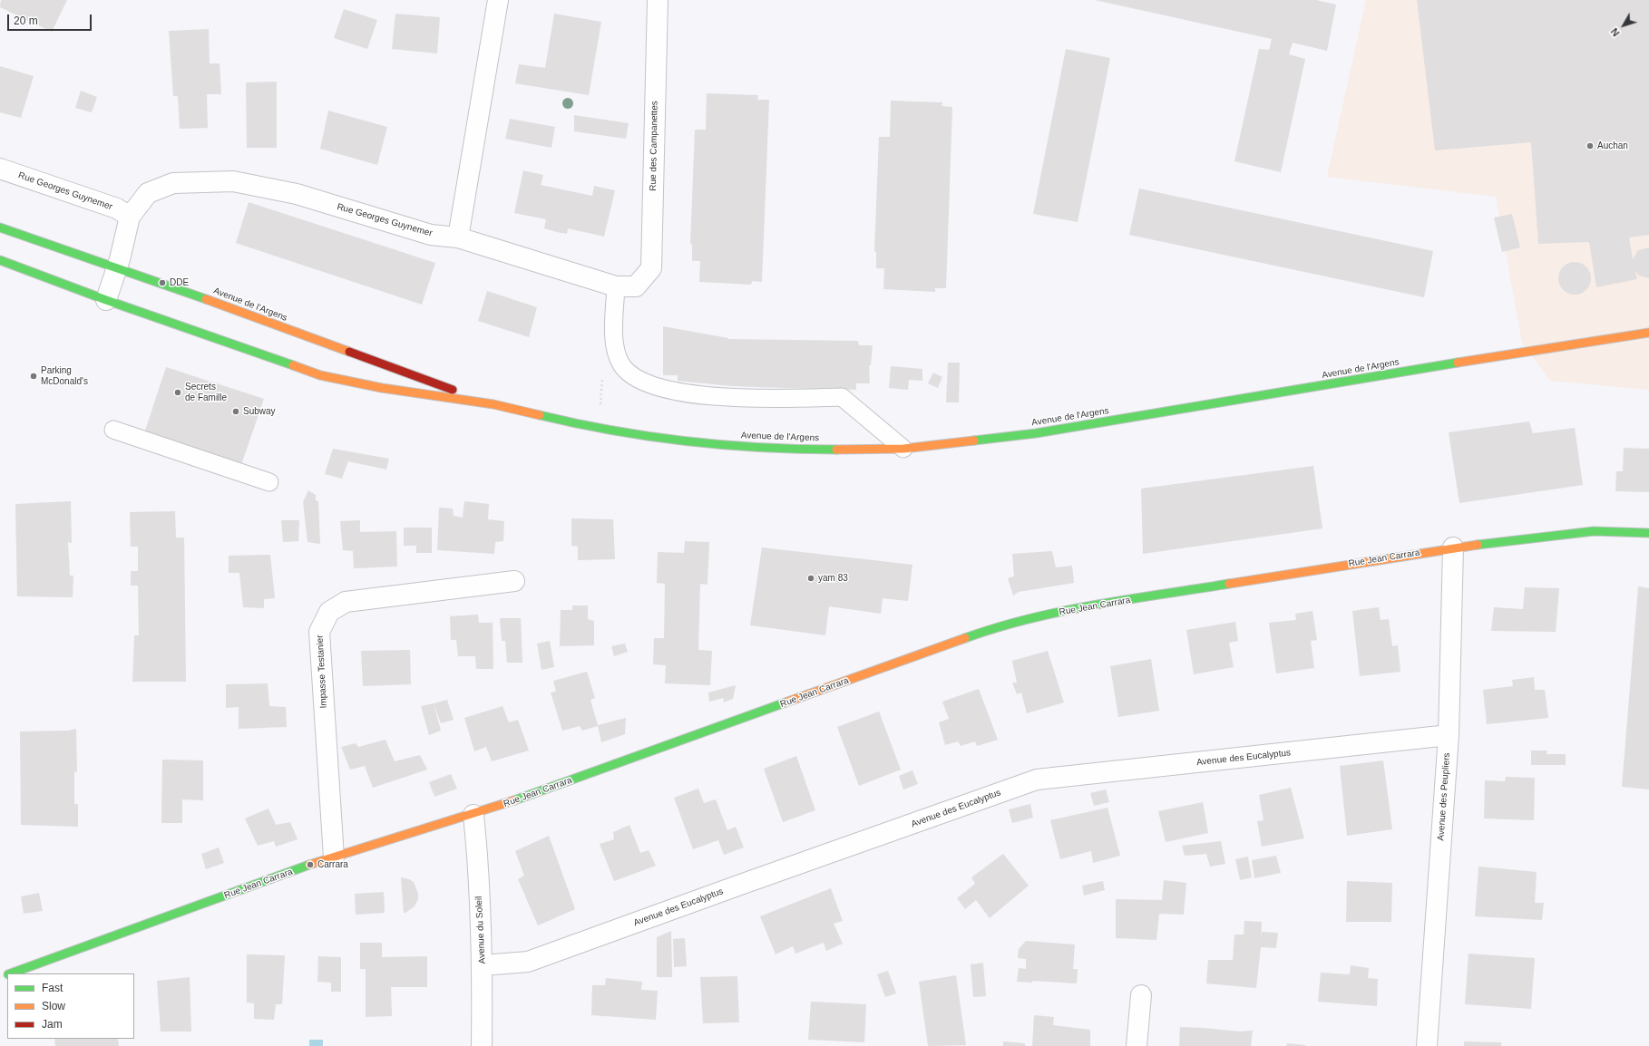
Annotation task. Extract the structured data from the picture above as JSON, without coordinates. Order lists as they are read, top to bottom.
{
  "streets": {
    "main road": ["Avenue de l'Argens", "Rue Jean Carrara"],
    "street": [
      "Rue des Campanettes",
      "Rue Georges Guynemer",
      "Impasse Testanier",
      "Avenue des Eucalyptus",
      "Avenue des Peupliers",
      "Avenue du Soleil"
    ]
  },
  "crossings": [
    ["Rue des Campanettes", "Rue Georges Guynemer"],
    ["Rue Georges Guynemer", "Avenue de l'Argens"],
    ["Rue Jean Carrara", "Impasse Testanier"],
    ["Rue Jean Carrara", "Avenue des Peupliers"],
    ["Rue Jean Carrara", "Avenue du Soleil"],
    ["Avenue des Eucalyptus", "Avenue des Peupliers"],
    ["Avenue des Eucalyptus", "Avenue du Soleil"]
  ],
  "places": [
    "Auchan",
    "DDE",
    "Parking McDonald's",
    "Secrets de Famille",
    "Subway",
    "yam 83",
    "Carrara"
  ],
  "legend": ["Fast", "Slow", "Jam"],
  "scale_bar": "20 m",
  "north": "bottom left"
}
